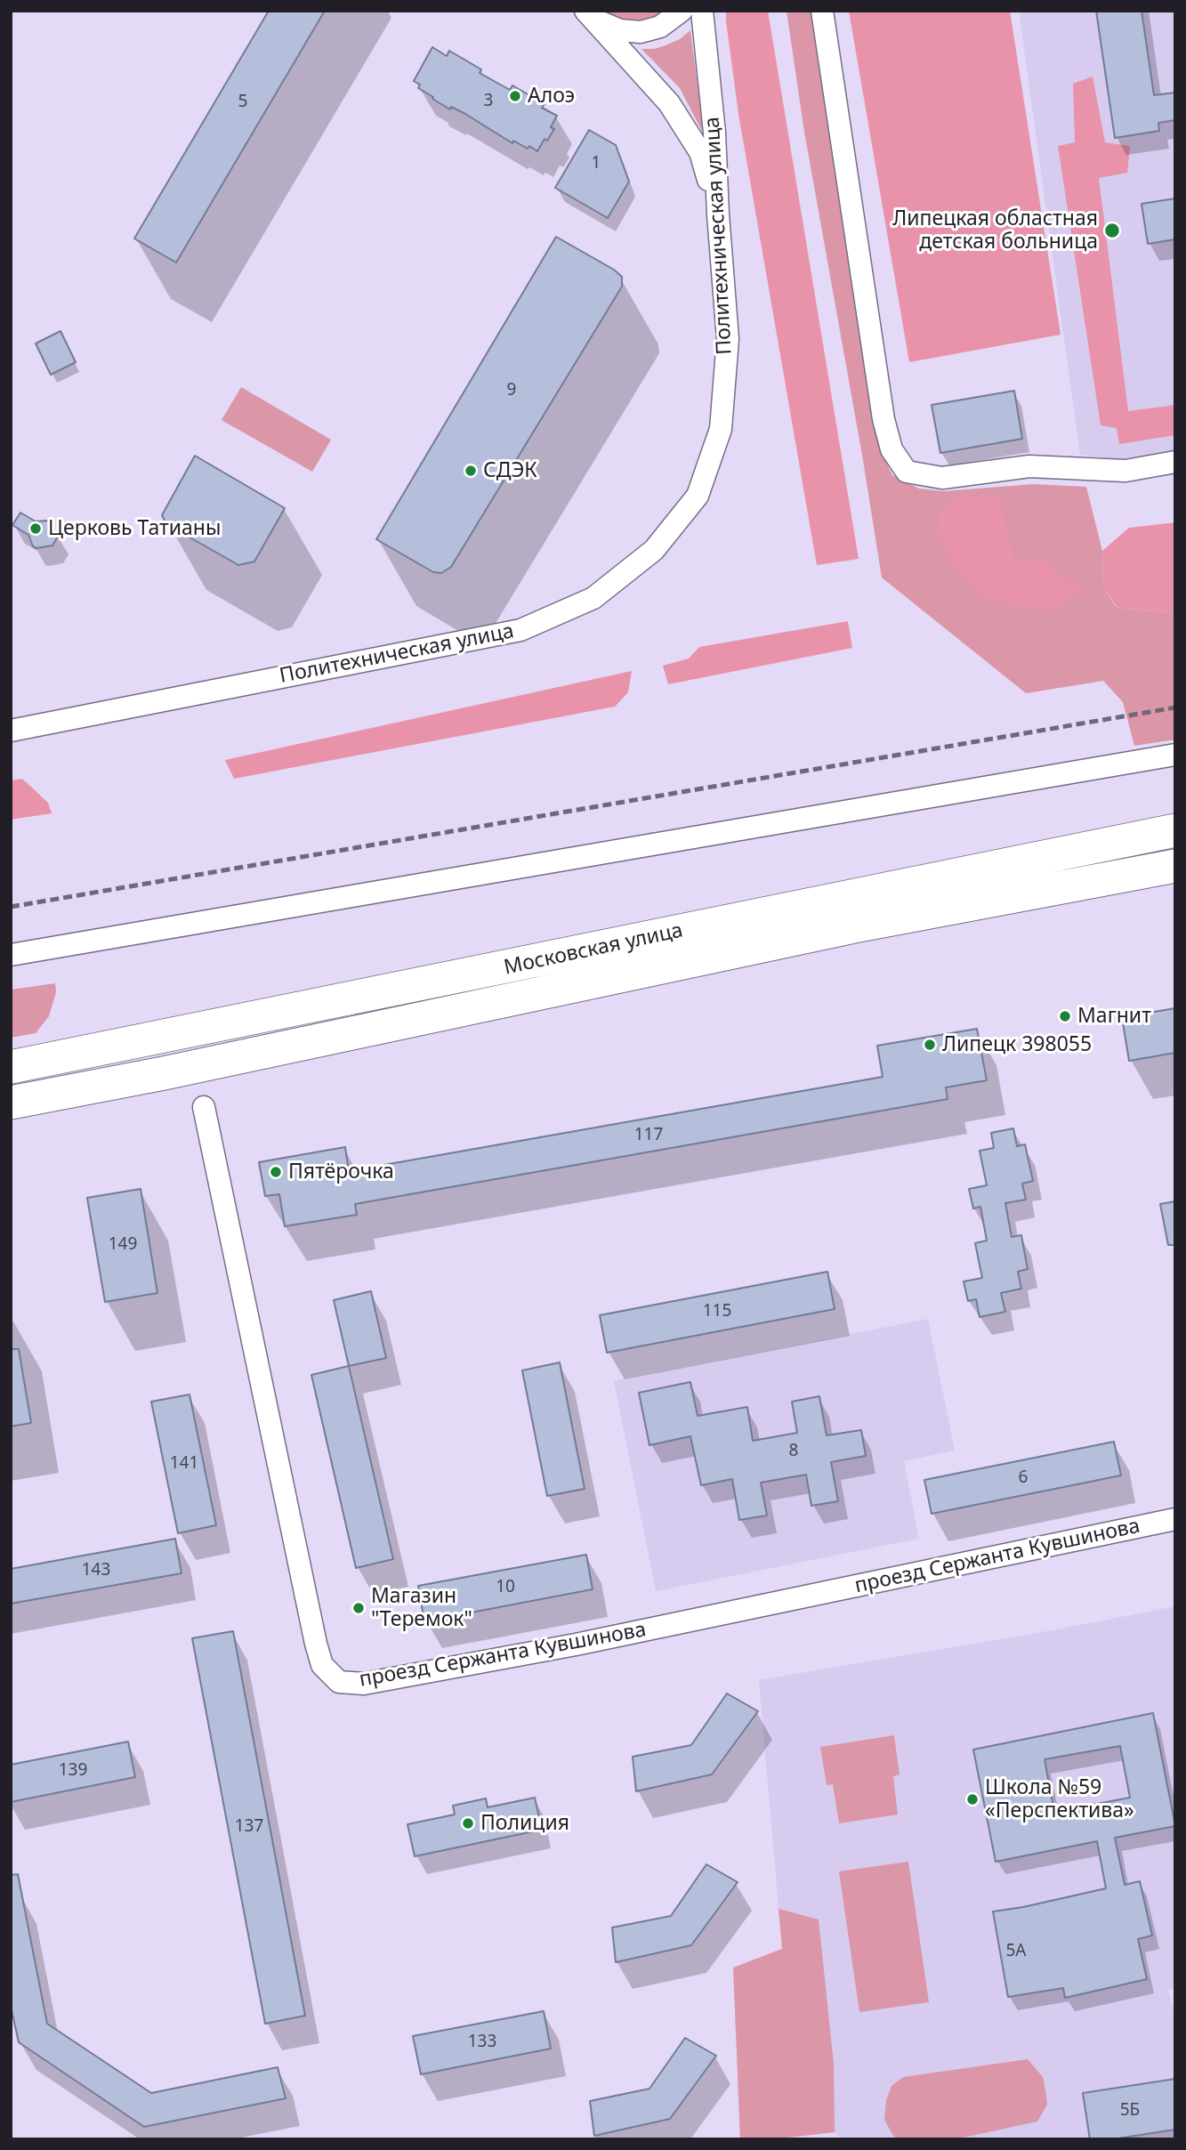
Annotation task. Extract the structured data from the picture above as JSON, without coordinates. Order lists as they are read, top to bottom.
{
  "streets": {
    "main road": ["Московская улица"],
    "street": ["Политехническая улица", "проезд Сержанта Кувшинова"]
  },
  "places": [
    "Алоэ",
    "Липецкая областная детская больница",
    "СДЭК",
    "Церковь Татианы",
    "Магнит",
    "Липецк 398055",
    "Пятёрочка",
    "Магазин \"Теремок\"",
    "Школа №59 «Перспектива»",
    "Полиция"
  ],
  "house_numbers": [
    "3",
    "5",
    "1",
    "9",
    "117",
    "149",
    "115",
    "8",
    "141",
    "6",
    "143",
    "10",
    "139",
    "137",
    "5А",
    "133",
    "5Б"
  ]
}
